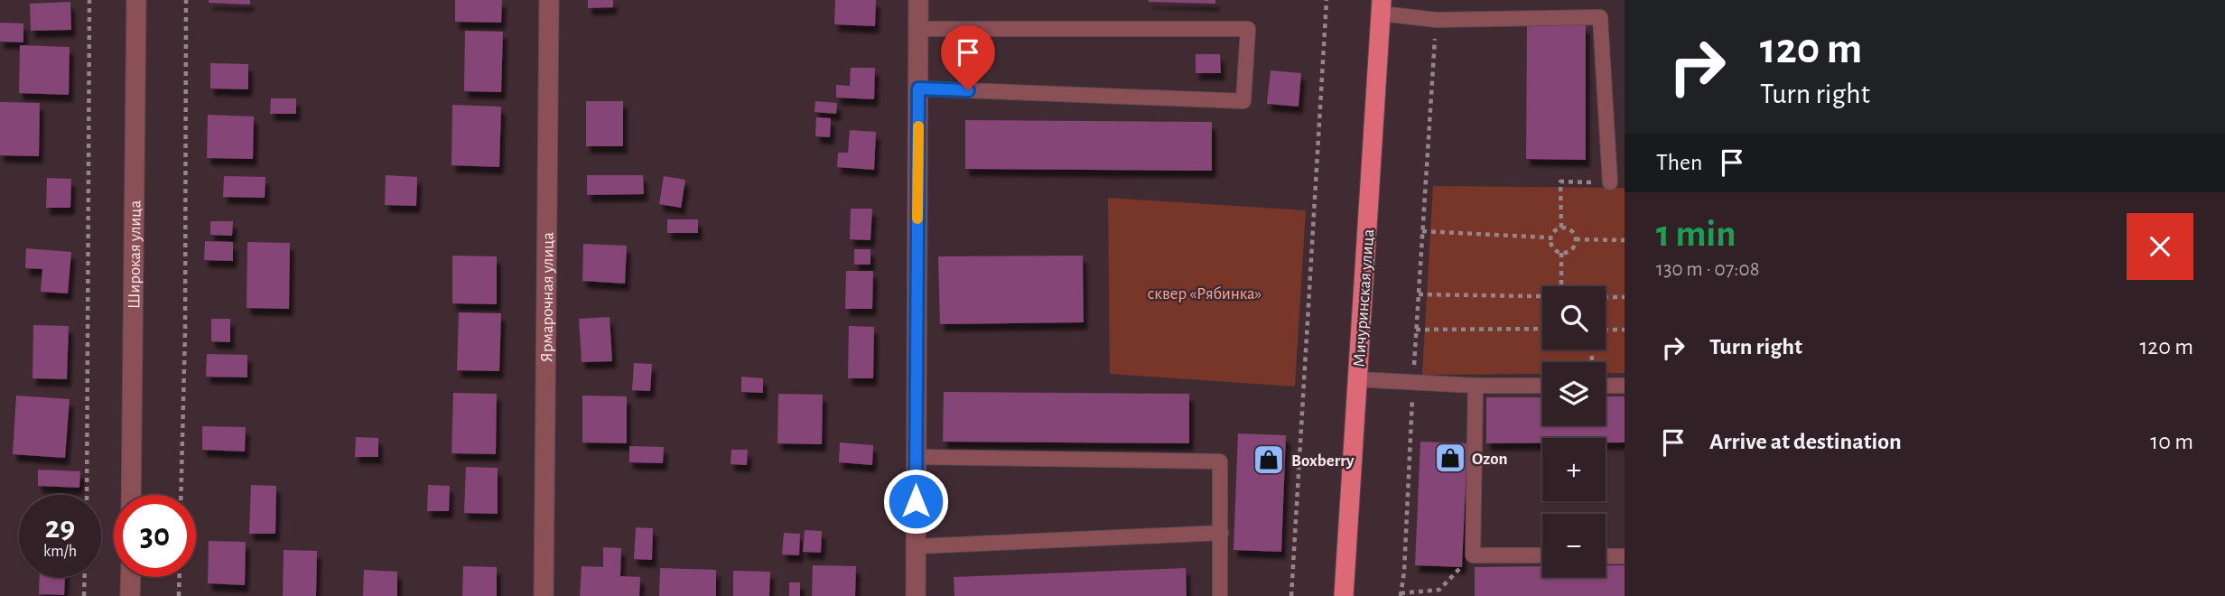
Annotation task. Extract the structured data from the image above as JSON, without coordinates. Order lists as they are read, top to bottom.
{
  "streets": {
    "main road": ["Мичуринская улица"],
    "street": ["Широкая улица", "Ярмарочная улица"]
  },
  "parks": ["сквер «Рябинка»"],
  "places": {
    "shop": ["Ozon", "Boxberry"]
  },
  "page": {
    "turn": ["120 m", "Turn right"],
    "then": "Then",
    "heading": ["1 min", "130 m · 07:08"],
    "map_buttons": ["+", "−"],
    "list": [
      {
        "name": "Turn right",
        "value": "120 m"
      },
      {
        "name": "Arrive at destination",
        "value": "10 m"
      }
    ],
    "speed": "29 km/h",
    "limit": "30"
  }
}
